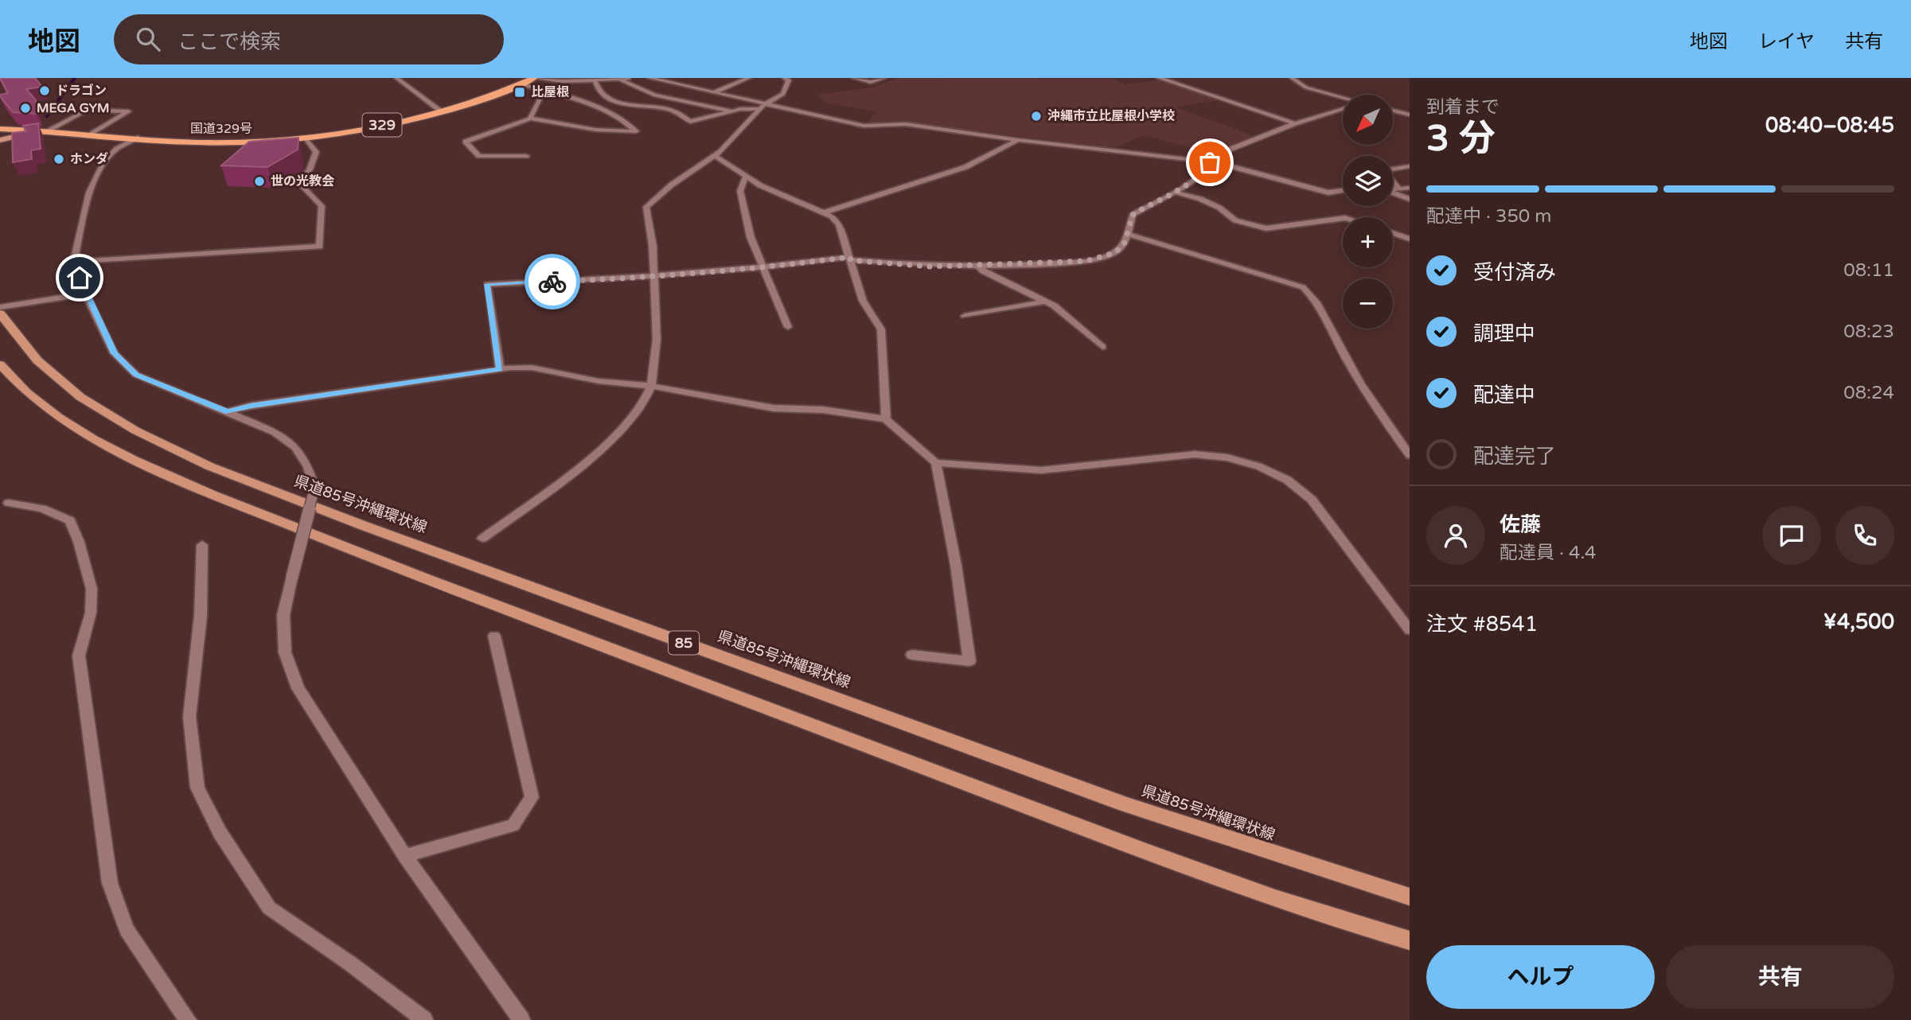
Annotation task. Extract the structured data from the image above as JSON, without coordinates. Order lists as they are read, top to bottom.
{
  "streets": {
    "highway": ["329", "国道329号"],
    "main road": ["県道85号沖縄環状線", "85"]
  },
  "places": {
    "other": [
      "ドラゴン",
      "MEGA GYM",
      "沖縄市立比屋根小学校",
      "ホンダ",
      "世の光教会"
    ],
    "transit": ["比屋根"]
  },
  "north": "bottom left",
  "page": {
    "header": "地図",
    "search": "ここで検索",
    "nav": ["地図", "レイヤ", "共有"],
    "heading": ["3 分", "到着まで", "08:40–08:45"],
    "panel": [
      "佐藤",
      "配達員 · 4.4",
      "注文 #8541",
      "¥4,500"
    ],
    "map_buttons": ["+", "−"],
    "bar": "配達中 · 350 m",
    "list": [
      ["受付済み", "08:11"],
      ["調理中", "08:23"],
      ["配達中", "08:24"],
      "配達完了"
    ],
    "buttons": ["ヘルプ", "共有"]
  }
}
